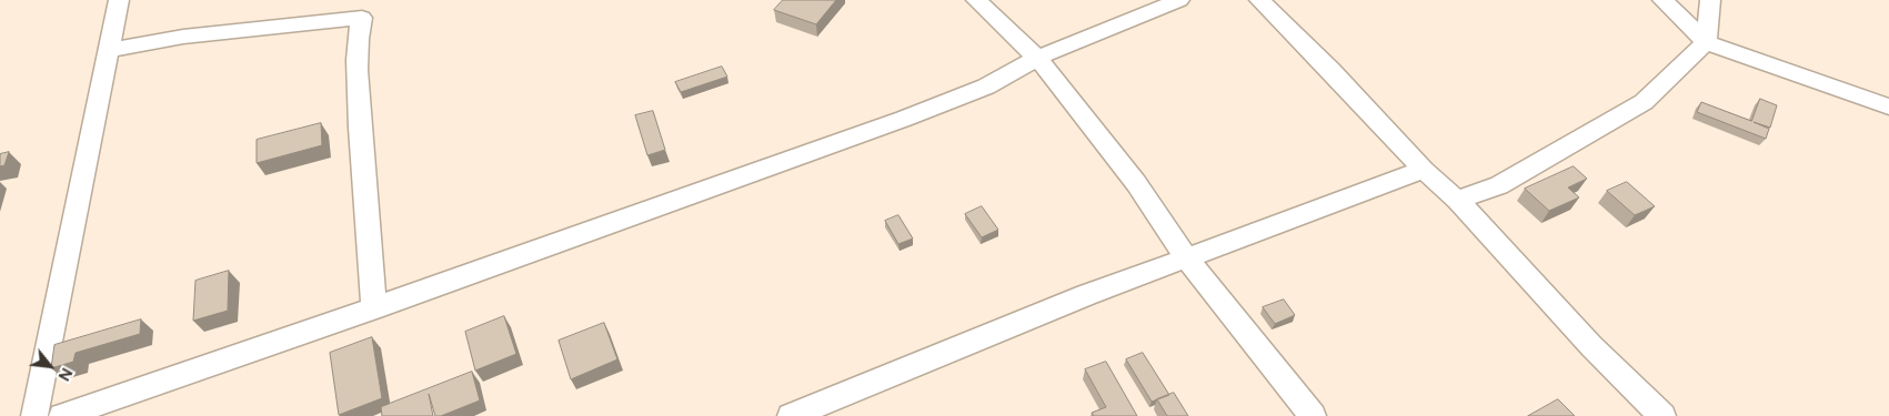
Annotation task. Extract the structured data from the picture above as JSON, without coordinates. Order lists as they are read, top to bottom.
{
  "north": "bottom right"
}
